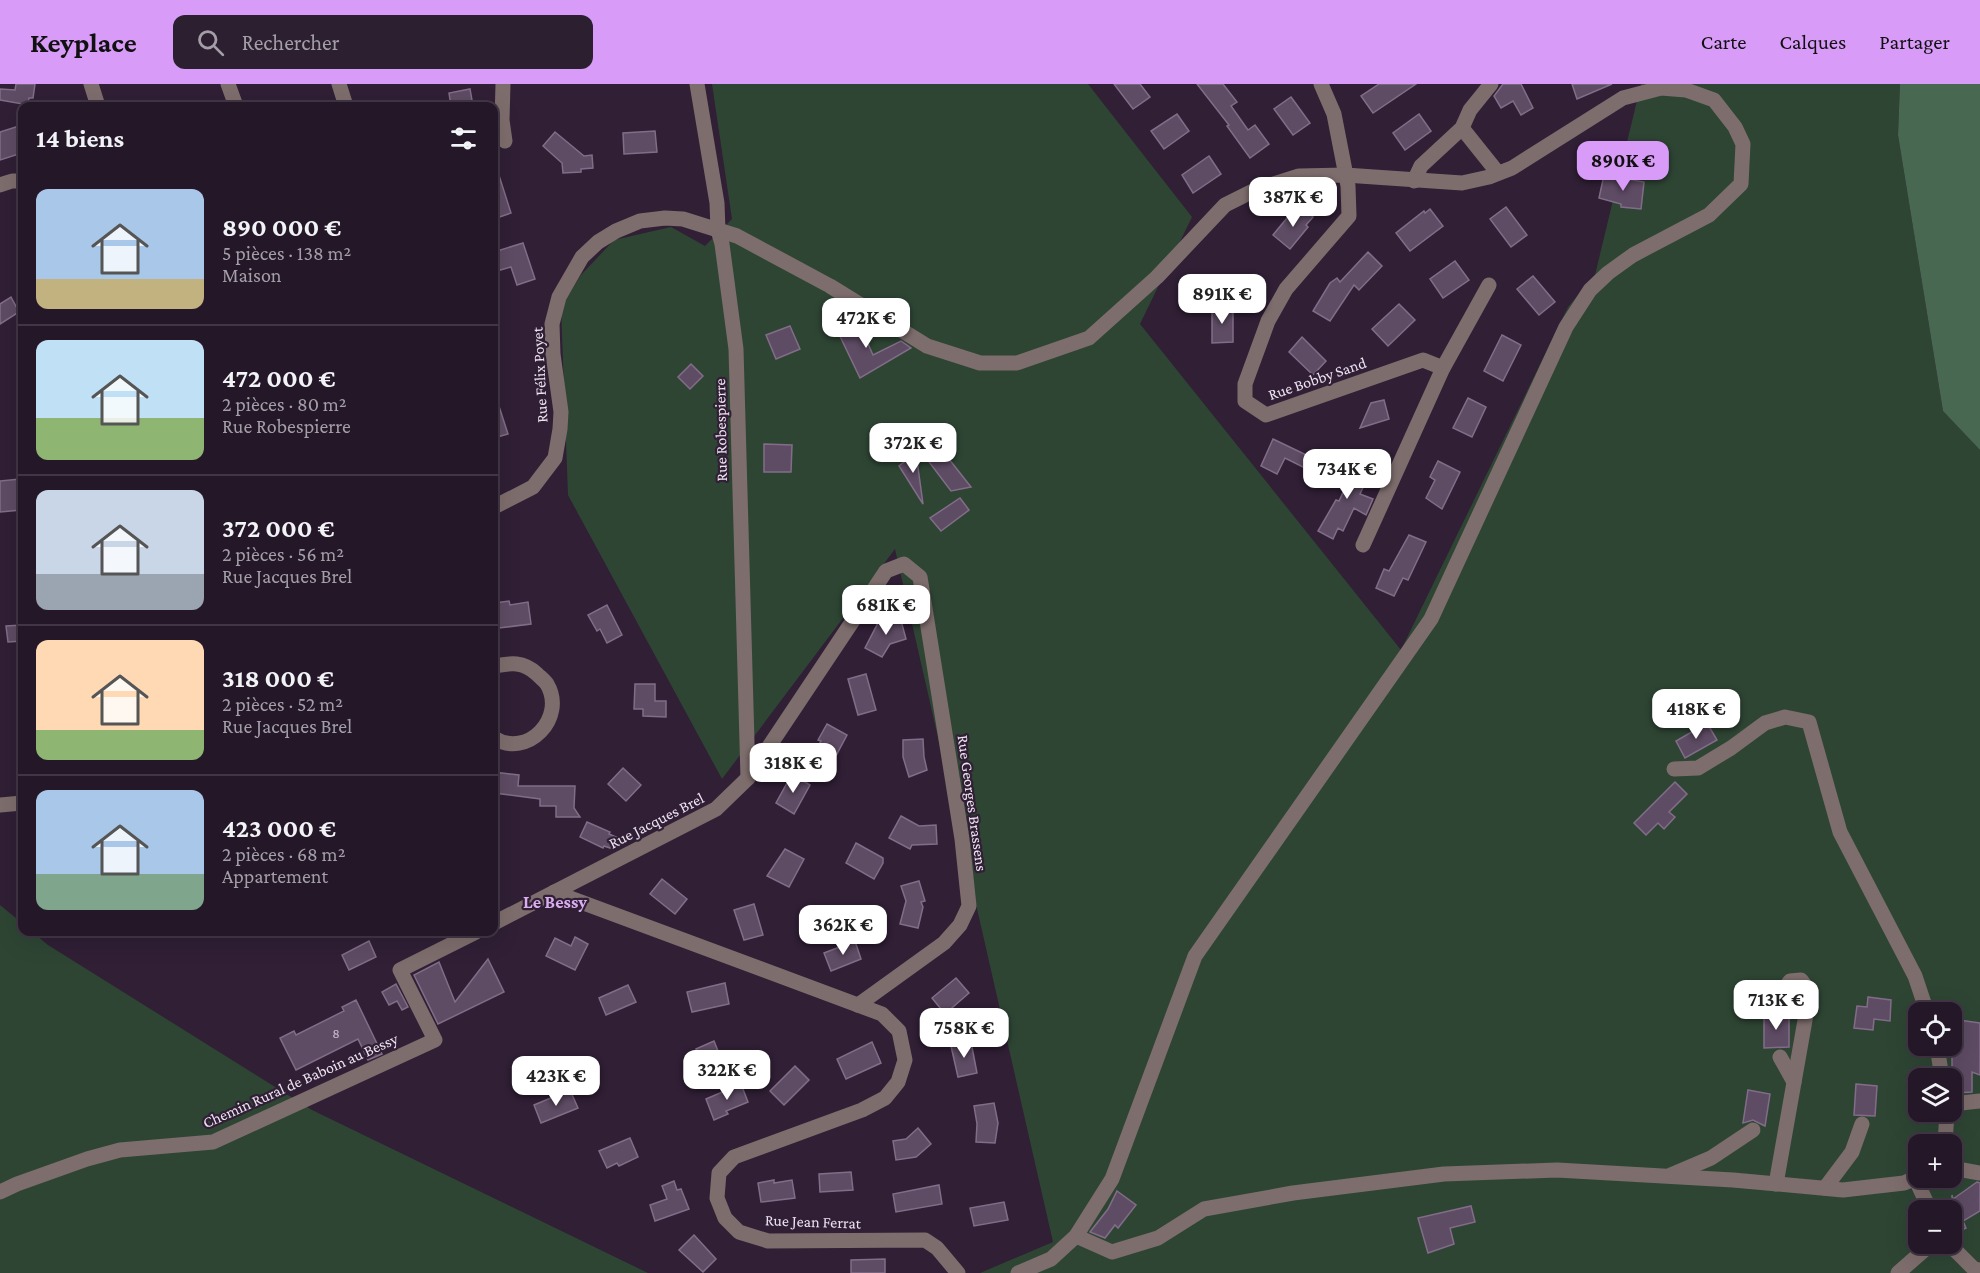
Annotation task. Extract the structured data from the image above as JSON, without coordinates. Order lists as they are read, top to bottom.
{
  "streets": {
    "street": [
      "Rue Félix Poyet",
      "Rue Bobby Sand",
      "Rue Robespierre",
      "Rue Georges Brassens",
      "Rue Jacques Brel",
      "Chemin Rural de Baboin au Bessy",
      "Rue Jean Ferrat"
    ]
  },
  "crossings": [
    ["Rue Félix Poyet", "Rue Bobby Sand"],
    ["Rue Félix Poyet", "Rue Robespierre"],
    ["Rue Robespierre", "Rue Jacques Brel"],
    ["Rue Georges Brassens", "Rue Jacques Brel"],
    ["Rue Georges Brassens", "Rue Jean Ferrat"],
    ["Rue Jacques Brel", "Rue Jean Ferrat"]
  ],
  "districts": ["Le Bessy"],
  "house_numbers": ["8"],
  "page": {
    "header": "Keyplace",
    "search": "Rechercher",
    "nav": ["Carte", "Calques", "Partager"],
    "heading": "14 biens",
    "price": [
      "890K €",
      "387K €",
      "891K €",
      "472K €",
      "372K €",
      "734K €",
      "681K €",
      "418K €",
      "318K €",
      "362K €",
      "713K €",
      "758K €",
      "322K €",
      "423K €"
    ],
    "list": [
      {
        "name": "890 000 €",
        "note": "5 pièces · 138 m² · Maison"
      },
      {
        "name": "472 000 €",
        "note": "2 pièces · 80 m² · Rue Robespierre"
      },
      {
        "name": "372 000 €",
        "note": "2 pièces · 56 m² · Rue Jacques Brel"
      },
      {
        "name": "318 000 €",
        "note": "2 pièces · 52 m² · Rue Jacques Brel"
      },
      {
        "name": "423 000 €",
        "note": "2 pièces · 68 m² · Appartement"
      }
    ],
    "map_buttons": ["+", "−"]
  }
}
